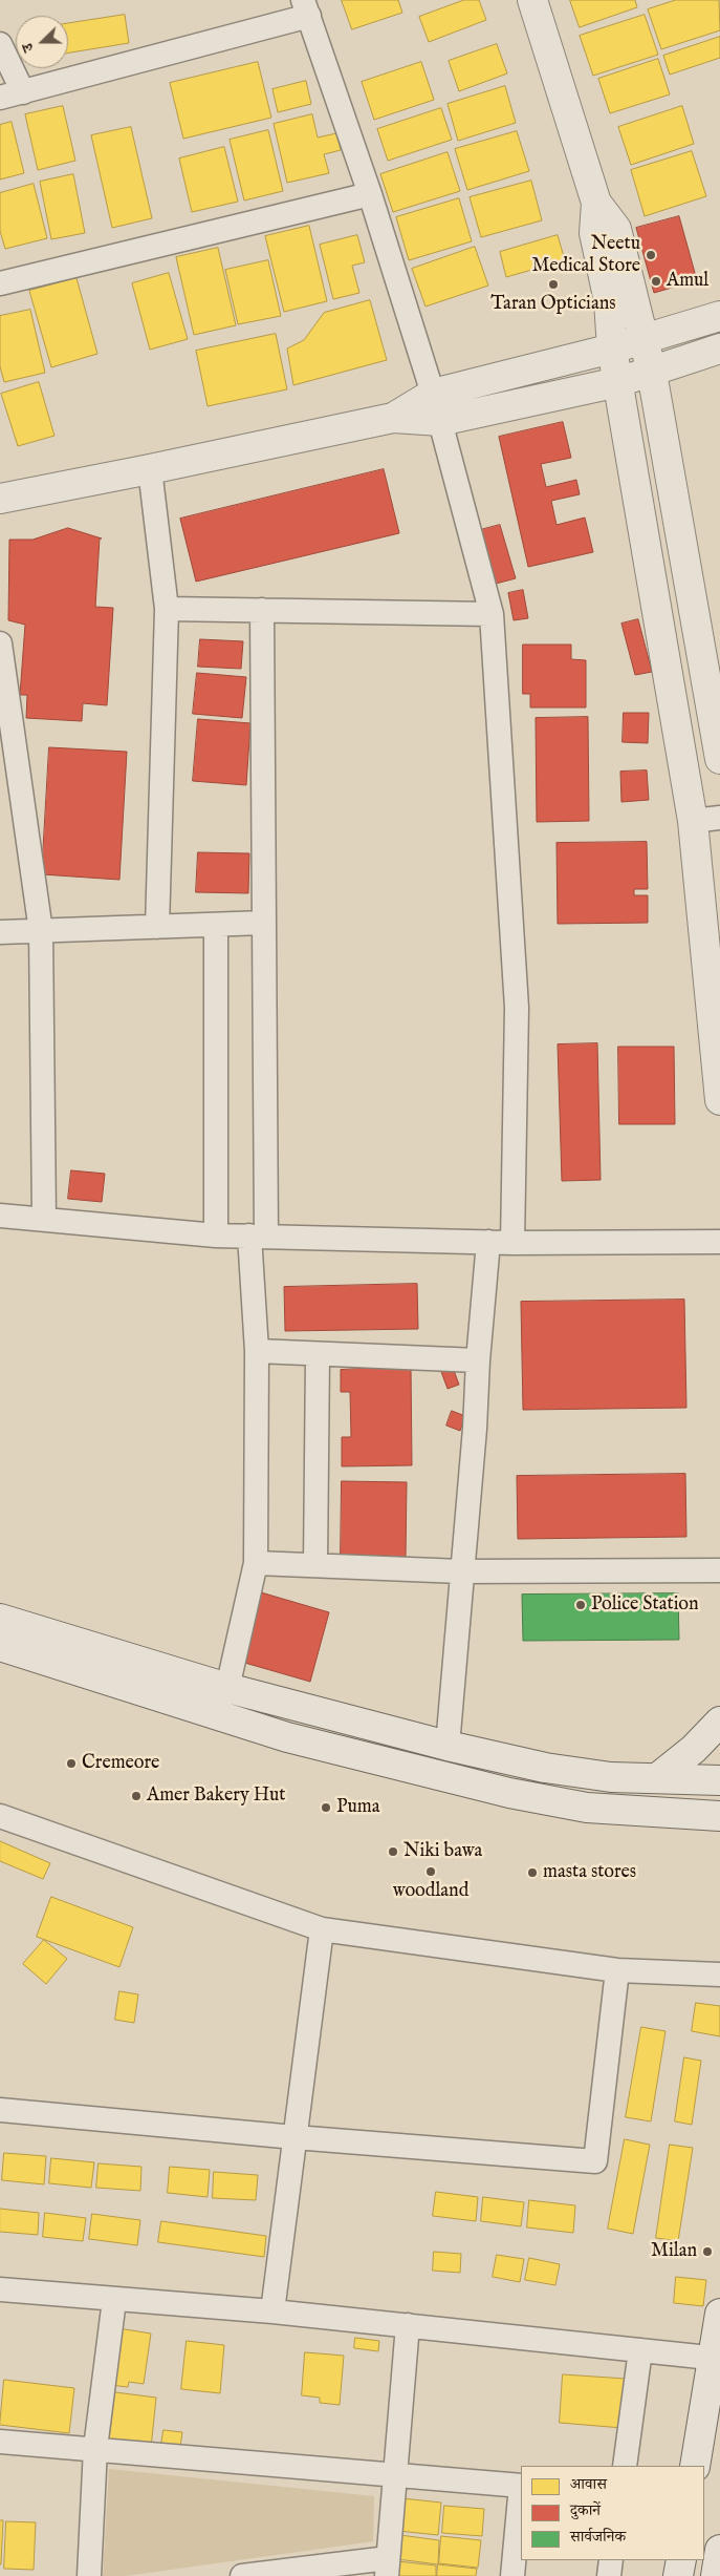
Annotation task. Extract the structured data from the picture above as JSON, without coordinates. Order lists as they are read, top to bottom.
{
  "places": [
    "Neetu Medical Store",
    "Amul",
    "Taran Opticians",
    "Police Station",
    "Cremeore",
    "Amer Bakery Hut",
    "Puma",
    "Niki bawa",
    "woodland",
    "masta stores",
    "Milan"
  ],
  "legend": ["आवास", "दुकानें", "सार्वजनिक"],
  "north": "left"
}
